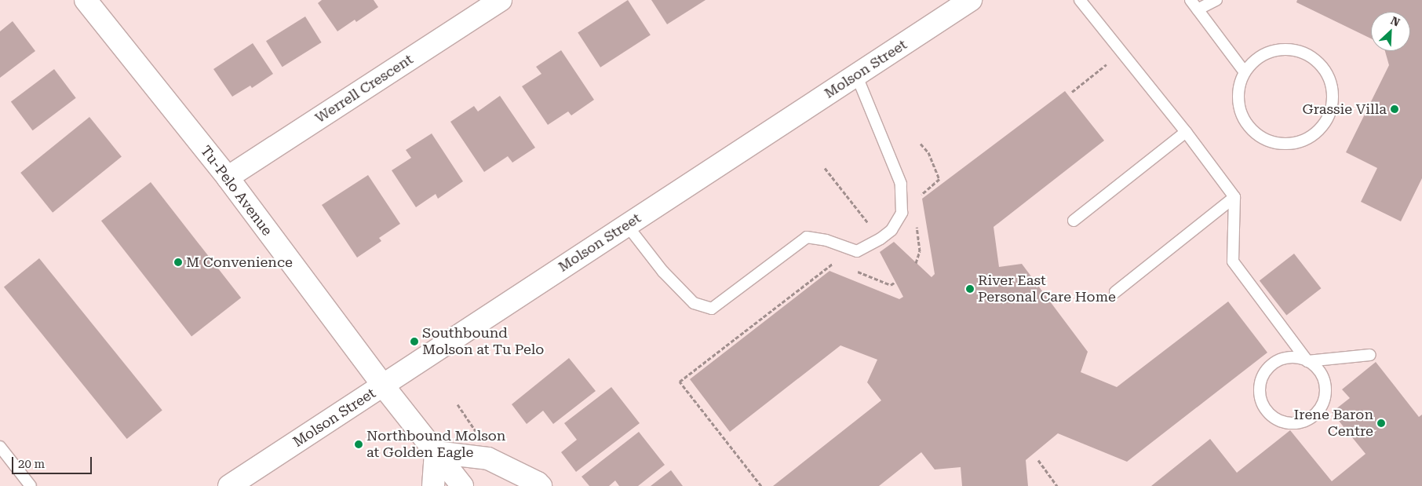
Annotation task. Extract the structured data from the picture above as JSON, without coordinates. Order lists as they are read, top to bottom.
{
  "streets": {
    "street": ["Molson Street", "Werrell Crescent", "Tu-Pelo Avenue"]
  },
  "crossings": [
    ["Molson Street", "Tu-Pelo Avenue"],
    ["Werrell Crescent", "Tu-Pelo Avenue"]
  ],
  "places": [
    "Grassie Villa",
    "M Convenience",
    "River East Personal Care Home",
    "Southbound Molson at Tu Pelo",
    "Irene Baron Centre",
    "Northbound Molson at Golden Eagle"
  ],
  "scale_bar": "20 m",
  "north": "top right"
}
